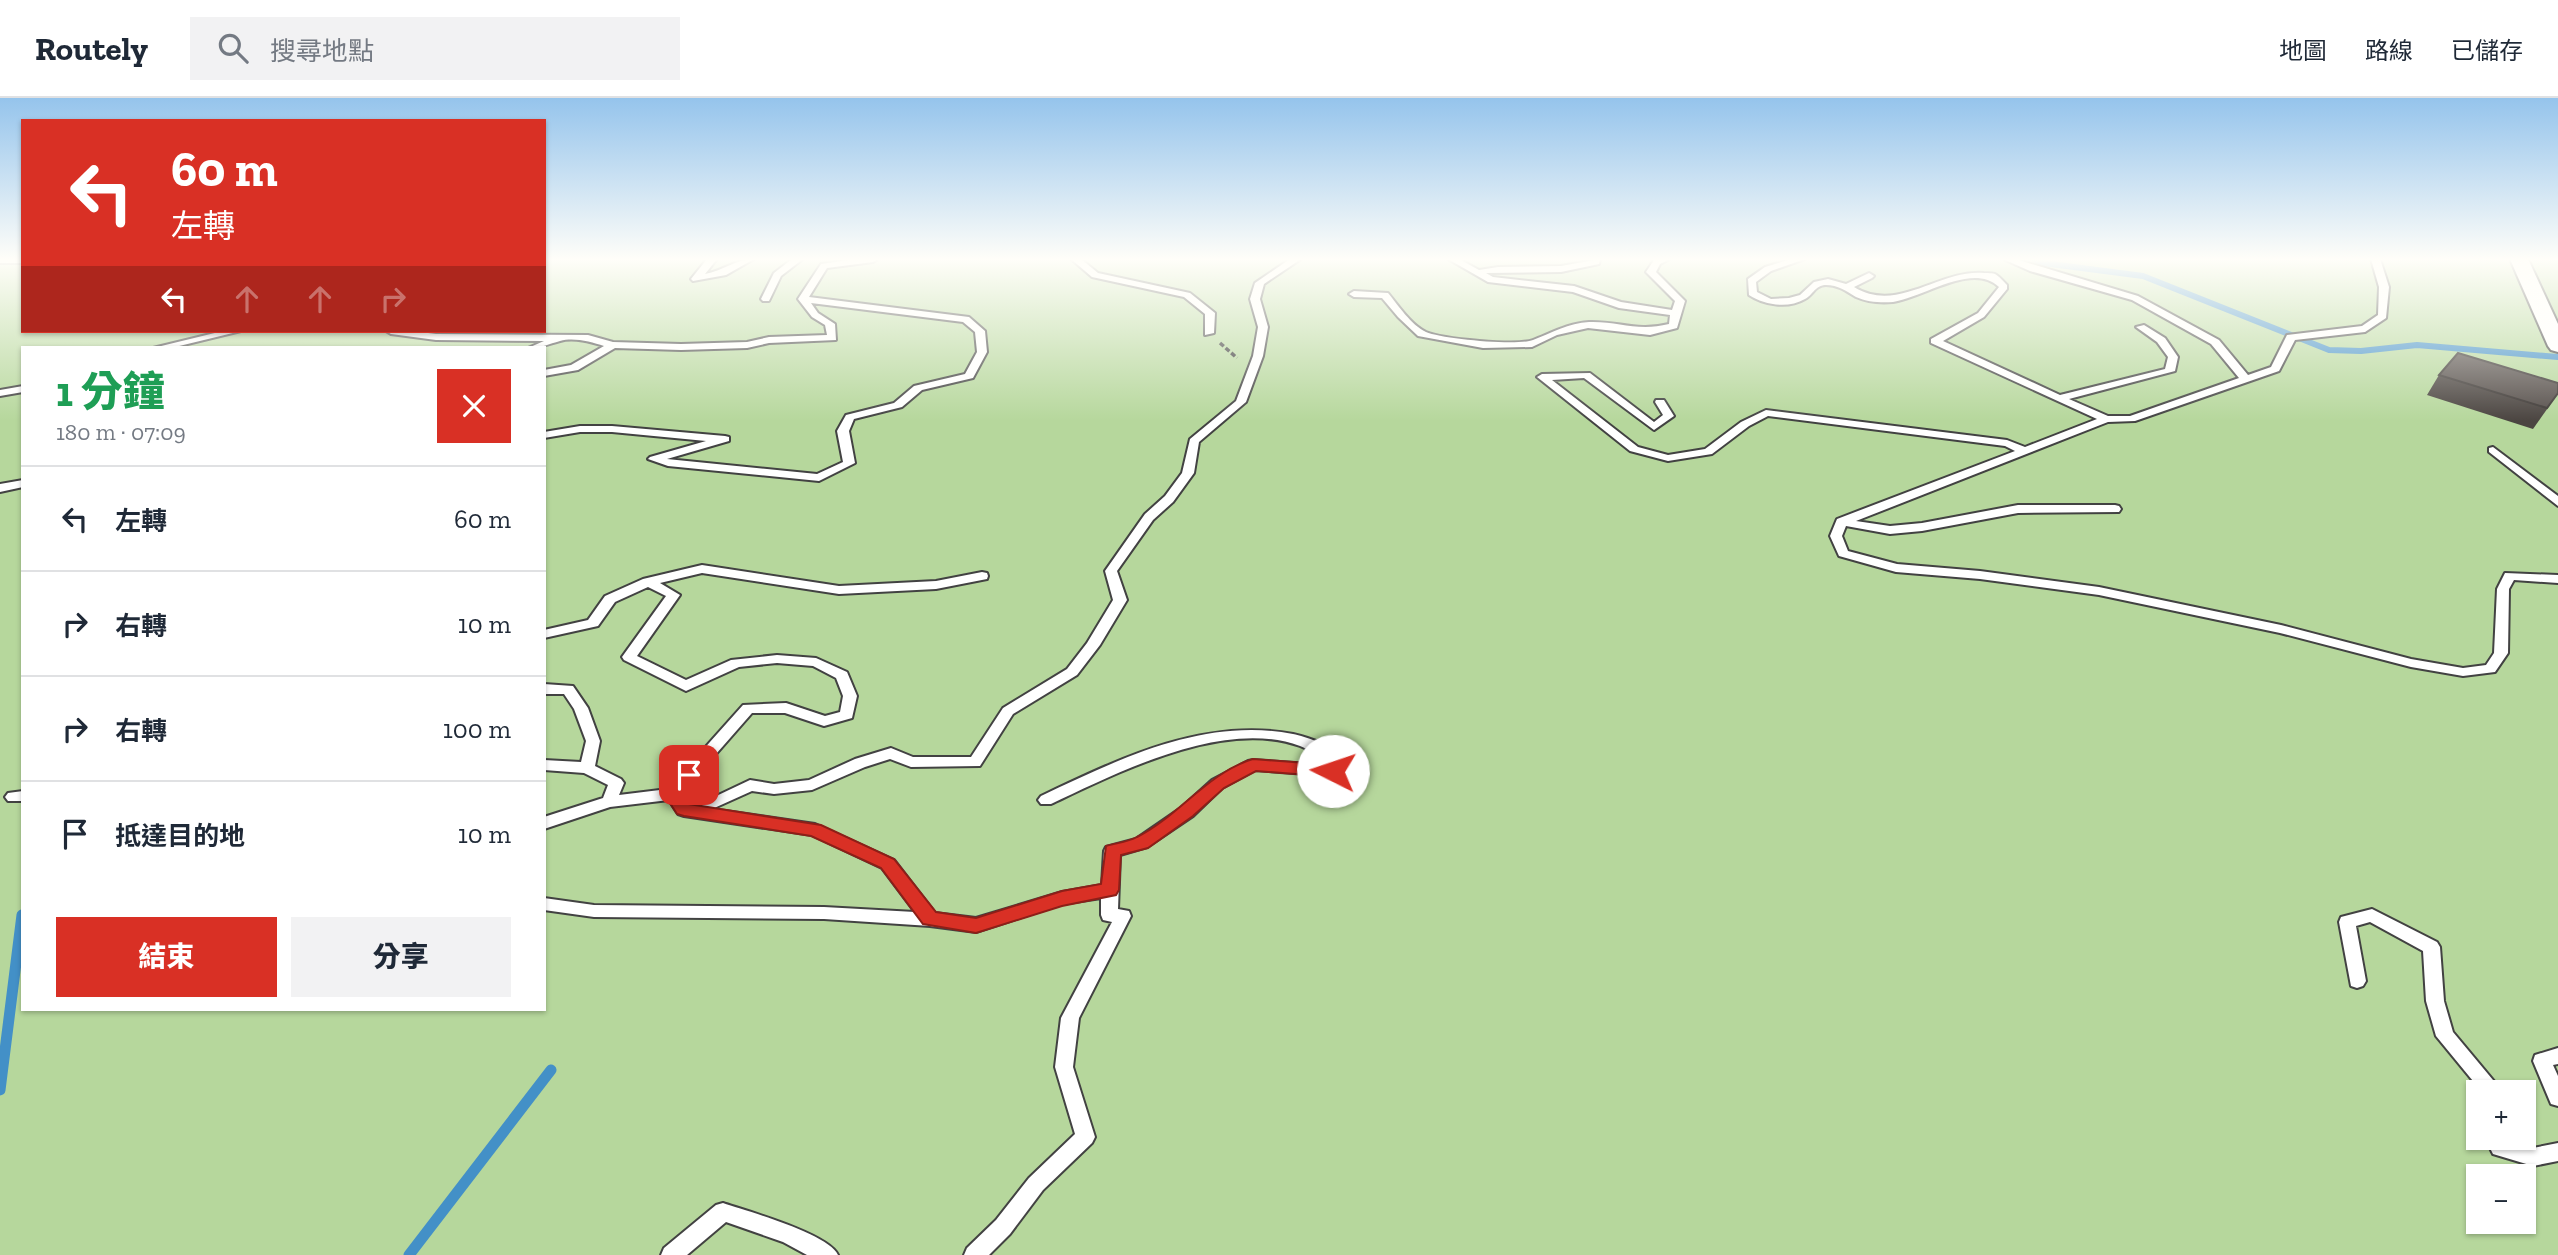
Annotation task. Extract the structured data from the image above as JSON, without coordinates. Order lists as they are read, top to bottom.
{
  "page": {
    "header": "Routely",
    "search": "搜尋地點",
    "nav": ["地圖", "路線", "已儲存"],
    "turn": ["60 m", "左轉"],
    "heading": ["1 分鐘", "180 m · 07:09"],
    "list": [
      {
        "name": "左轉",
        "value": "60 m"
      },
      {
        "name": "右轉",
        "value": "10 m"
      },
      {
        "name": "右轉",
        "value": "100 m"
      },
      {
        "name": "抵達目的地",
        "value": "10 m"
      }
    ],
    "buttons": ["結束", "分享"],
    "map_buttons": ["+", "−"]
  }
}
